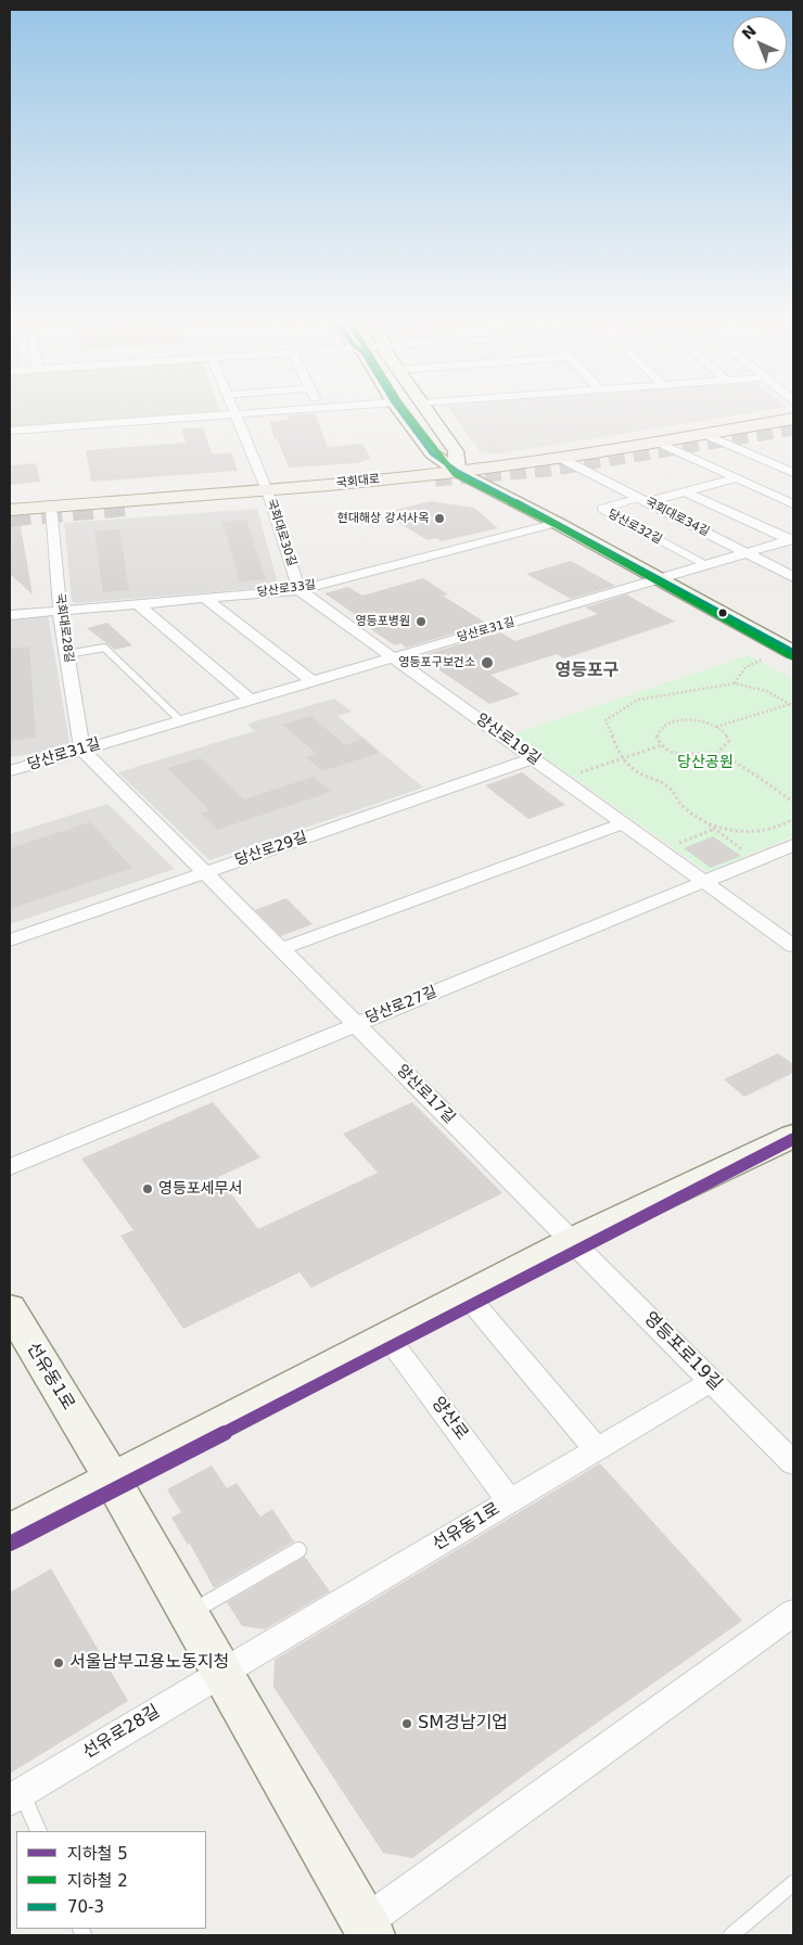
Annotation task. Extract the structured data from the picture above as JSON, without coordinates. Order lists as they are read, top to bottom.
{
  "streets": {
    "main road": ["국회대로", "선유동1로"],
    "street": [
      "국회대로34길",
      "국회대로30길",
      "당산로33길",
      "국회대로28길",
      "당산로31길",
      "양산로19길",
      "당산로29길",
      "당산로27길",
      "양산로17길",
      "영등포로19길",
      "양산로",
      "선유로28길"
    ],
    "lane": ["당산로32길"]
  },
  "crossings": [
    ["국회대로", "국회대로34길"],
    ["국회대로", "국회대로30길"],
    ["국회대로", "국회대로28길"],
    ["국회대로34길", "당산로32길"],
    ["국회대로30길", "당산로33길"],
    ["당산로33길", "국회대로28길"],
    ["국회대로28길", "당산로31길"],
    ["국회대로28길", "양산로17길"],
    ["당산로31길", "양산로19길"],
    ["당산로31길", "양산로17길"],
    ["양산로19길", "당산로29길"],
    ["양산로19길", "당산로27길"],
    ["당산로29길", "양산로17길"],
    ["당산로27길", "양산로17길"],
    ["양산로17길", "영등포로19길"],
    ["영등포로19길", "선유동1로"],
    ["선유동1로", "양산로"],
    ["선유동1로", "선유로28길"]
  ],
  "districts": ["영등포구"],
  "parks": ["당산공원"],
  "places": [
    "현대해상 강서사옥",
    "영등포병원",
    "영등포구보건소",
    "영등포세무서",
    "서울남부고용노동지청",
    "SM경남기업"
  ],
  "lines": ["metro line 2", "transit line 70-3", "metro line 5"],
  "legend": ["지하철 5", "지하철 2", "70-3"],
  "north": "top left"
}
